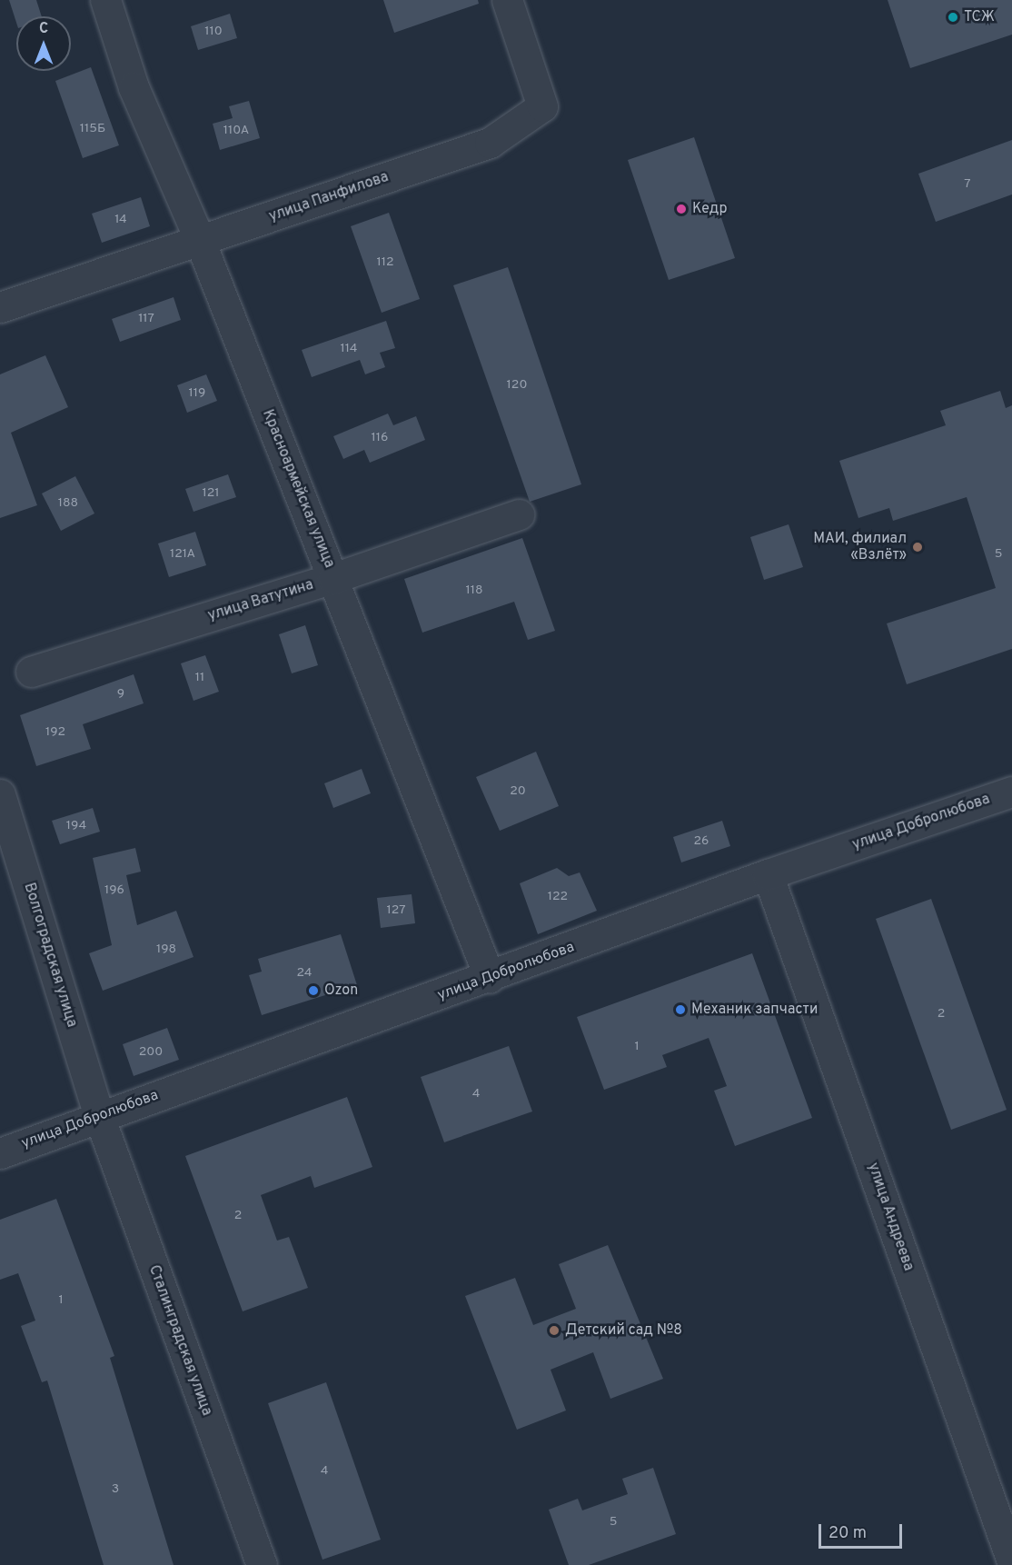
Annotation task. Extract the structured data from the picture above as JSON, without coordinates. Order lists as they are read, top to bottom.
{
  "streets": {
    "street": [
      "улица Панфилова",
      "Красноармейская улица",
      "улица Ватутина",
      "улица Добролюбова",
      "Волгоградская улица",
      "улица Андреева",
      "Сталинградская улица"
    ]
  },
  "crossings": [
    ["улица Панфилова", "Красноармейская улица"],
    ["Красноармейская улица", "улица Ватутина"],
    ["Красноармейская улица", "улица Добролюбова"],
    ["улица Добролюбова", "Волгоградская улица"],
    ["улица Добролюбова", "улица Андреева"],
    ["улица Добролюбова", "Сталинградская улица"],
    ["Волгоградская улица", "Сталинградская улица"]
  ],
  "places": [
    "ТСЖ",
    "Кедр",
    "МАИ, филиал «Взлёт»",
    "Ozon",
    "Механик запчасти",
    "Детский сад №8"
  ],
  "house_numbers": [
    "110",
    "115Б",
    "110А",
    "7",
    "14",
    "112",
    "117",
    "114",
    "120",
    "119",
    "116",
    "121",
    "188",
    "121А",
    "5",
    "118",
    "11",
    "9",
    "192",
    "20",
    "194",
    "26",
    "196",
    "122",
    "127",
    "198",
    "24",
    "2",
    "1",
    "200",
    "4",
    "2",
    "1",
    "4",
    "3",
    "5"
  ],
  "scale_bar": "20 m",
  "north": "top"
}
